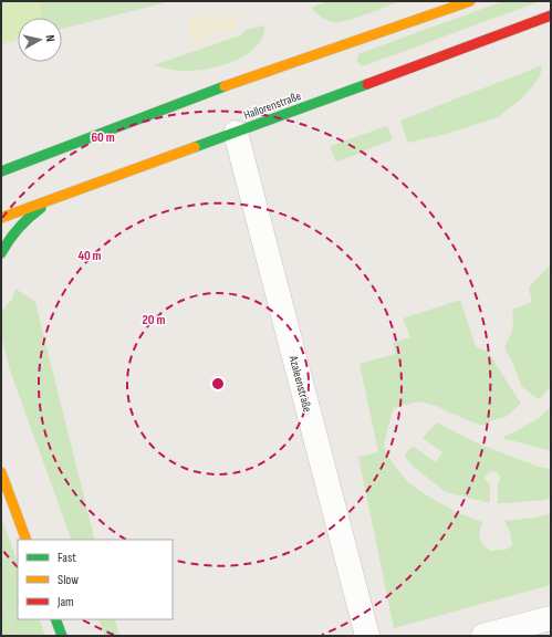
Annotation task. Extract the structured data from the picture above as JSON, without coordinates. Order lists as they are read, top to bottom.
{
  "streets": {
    "street": ["Hallorenstraße", "Azaleenstraße"]
  },
  "crossings": [
    ["Hallorenstraße", "Azaleenstraße"]
  ],
  "legend": ["Fast", "Slow", "Jam"],
  "north": "right",
  "rings": ["60 m", "40 m", "20 m"]
}
